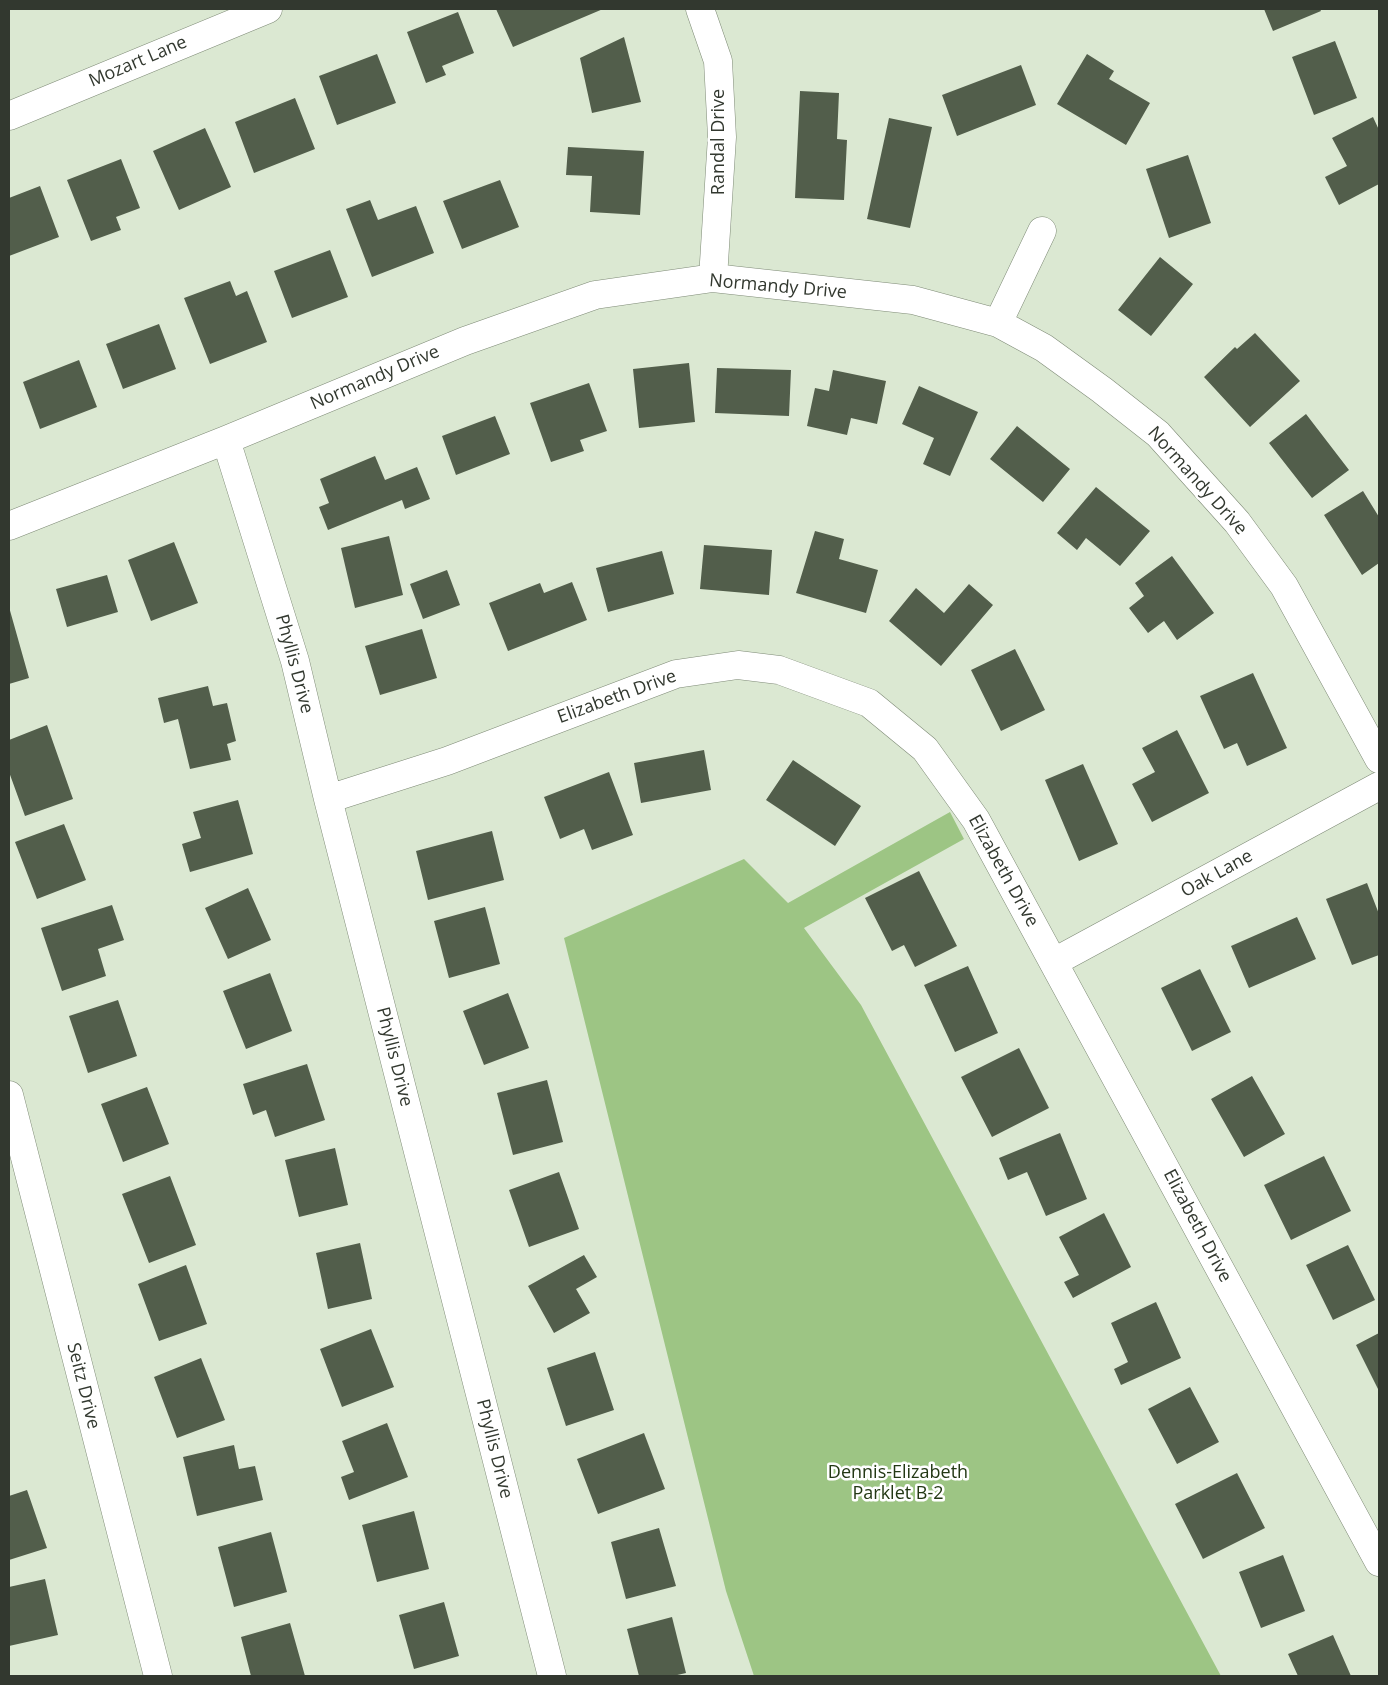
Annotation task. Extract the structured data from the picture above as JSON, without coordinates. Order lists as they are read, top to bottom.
{
  "streets": {
    "street": [
      "Mozart Lane",
      "Randal Drive",
      "Normandy Drive",
      "Phyllis Drive",
      "Elizabeth Drive",
      "Oak Lane",
      "Seitz Drive"
    ]
  },
  "crossings": [
    ["Randal Drive", "Normandy Drive"],
    ["Normandy Drive", "Phyllis Drive"],
    ["Phyllis Drive", "Elizabeth Drive"],
    ["Elizabeth Drive", "Oak Lane"]
  ],
  "parks": ["Dennis-Elizabeth Parklet B-2"]
}
